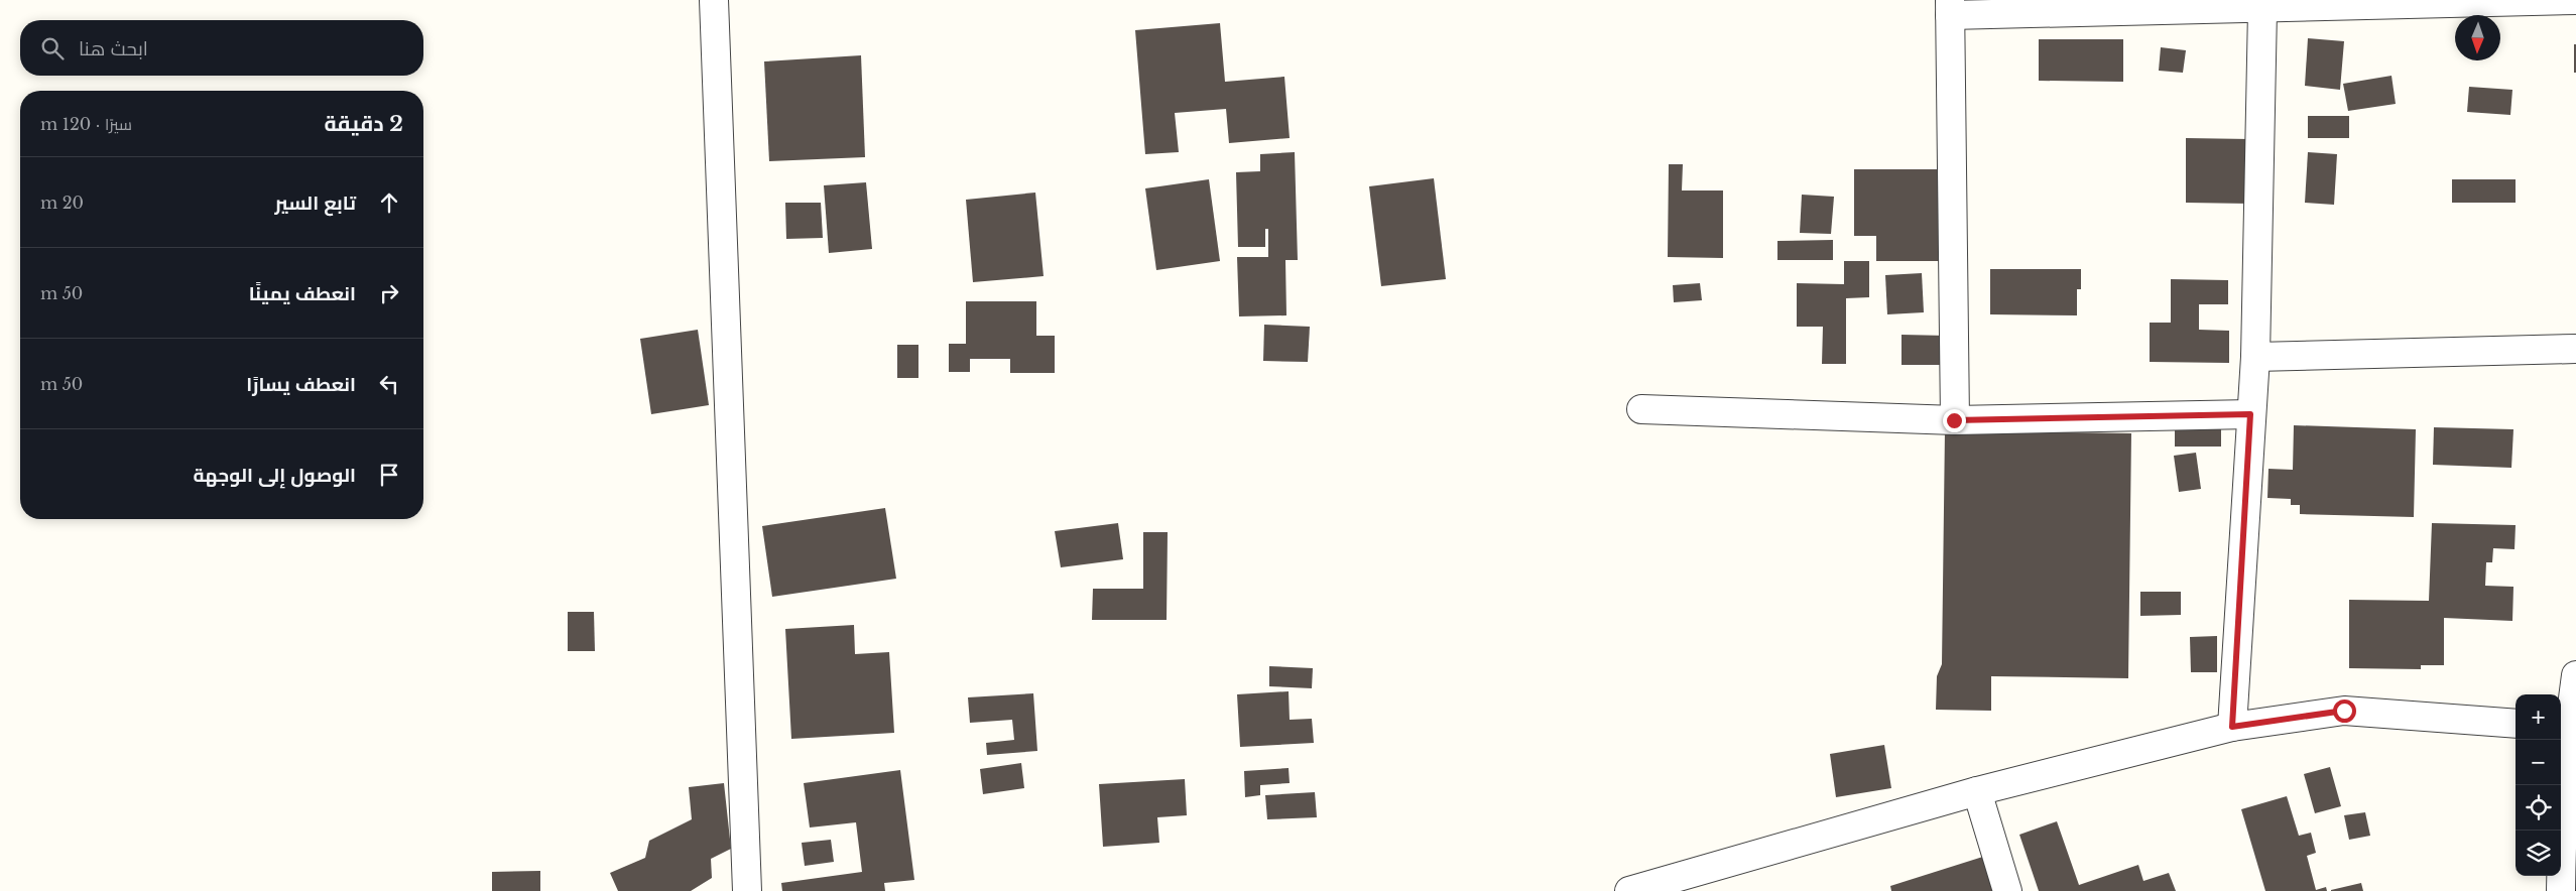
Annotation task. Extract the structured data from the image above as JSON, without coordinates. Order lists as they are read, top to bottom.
{
  "north": "bottom",
  "page": {
    "search": "ابحث هنا",
    "heading": ["2 دقيقة", "سيرًا · 120 m"],
    "list": [
      ["تابع السير", "20 m"],
      ["انعطف يمينًا", "50 m"],
      ["انعطف يسارًا", "50 m"],
      "الوصول إلى الوجهة"
    ],
    "map_buttons": ["+", "−"]
  }
}
